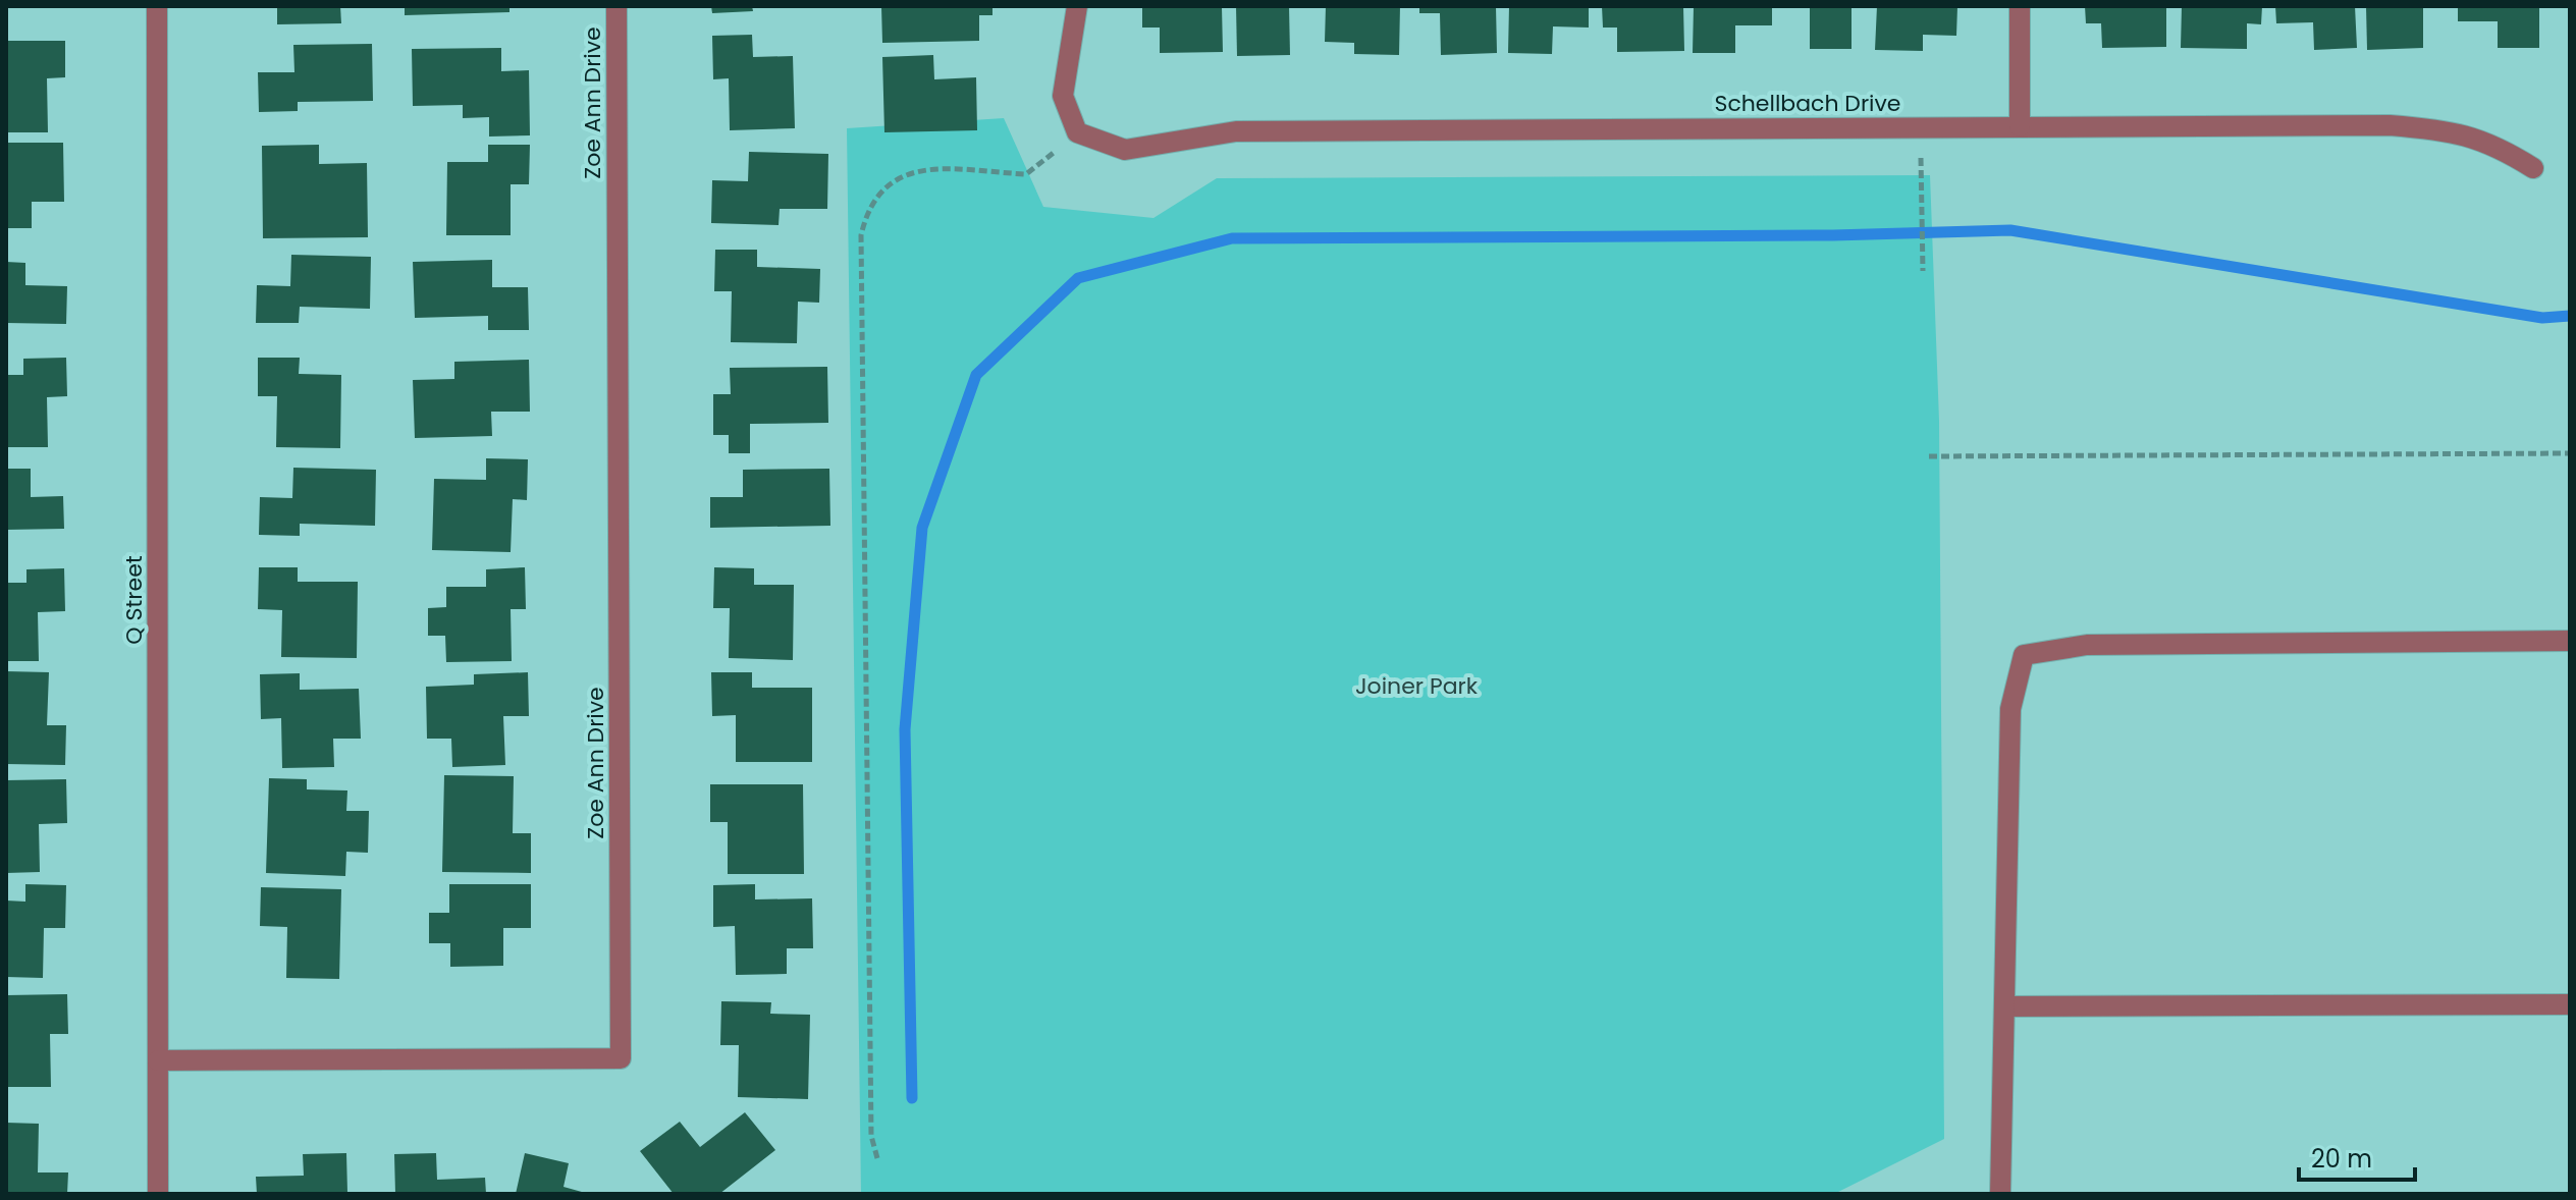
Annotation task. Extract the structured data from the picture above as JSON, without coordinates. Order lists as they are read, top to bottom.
{
  "streets": {
    "street": ["Zoe Ann Drive", "Schellbach Drive", "Q Street"]
  },
  "crossings": [
    ["Zoe Ann Drive", "Q Street"]
  ],
  "parks": ["Joiner Park"],
  "scale_bar": "20 m"
}
